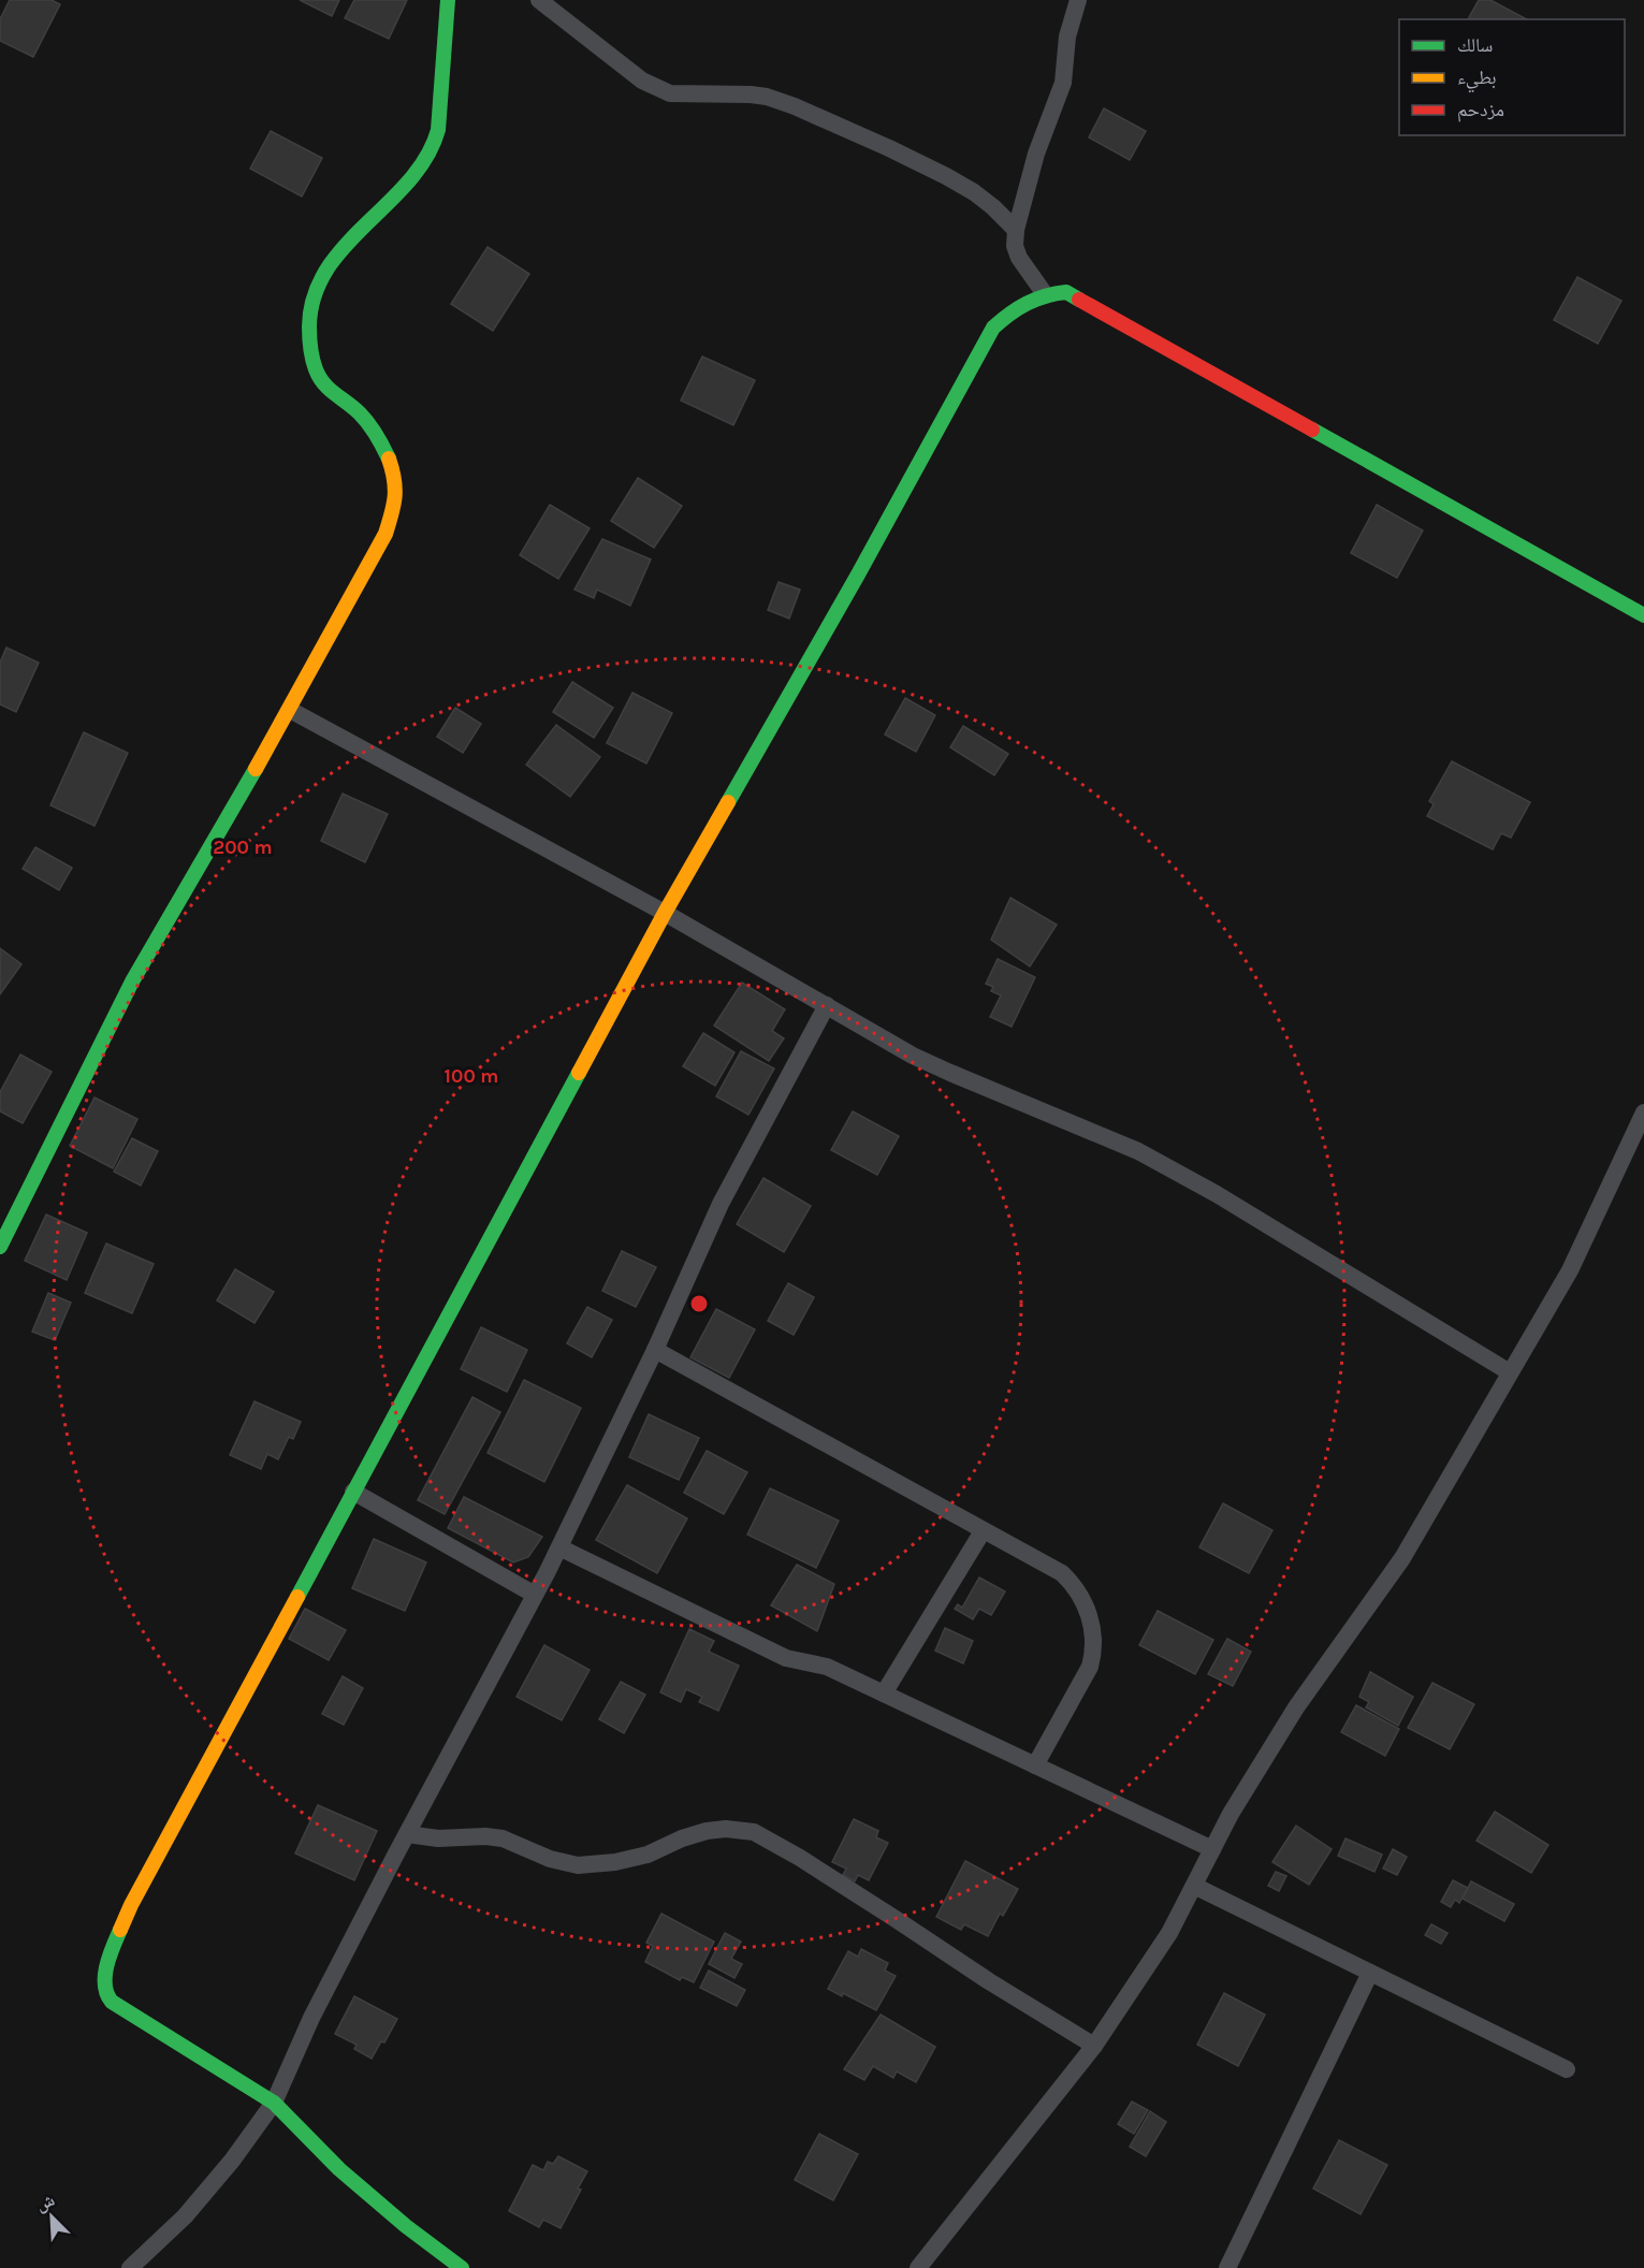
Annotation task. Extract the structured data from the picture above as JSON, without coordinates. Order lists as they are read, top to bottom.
{
  "legend": ["سالك", "بطيء", "مزدحم"],
  "north": "top left",
  "rings": ["200 m", "100 m"]
}
